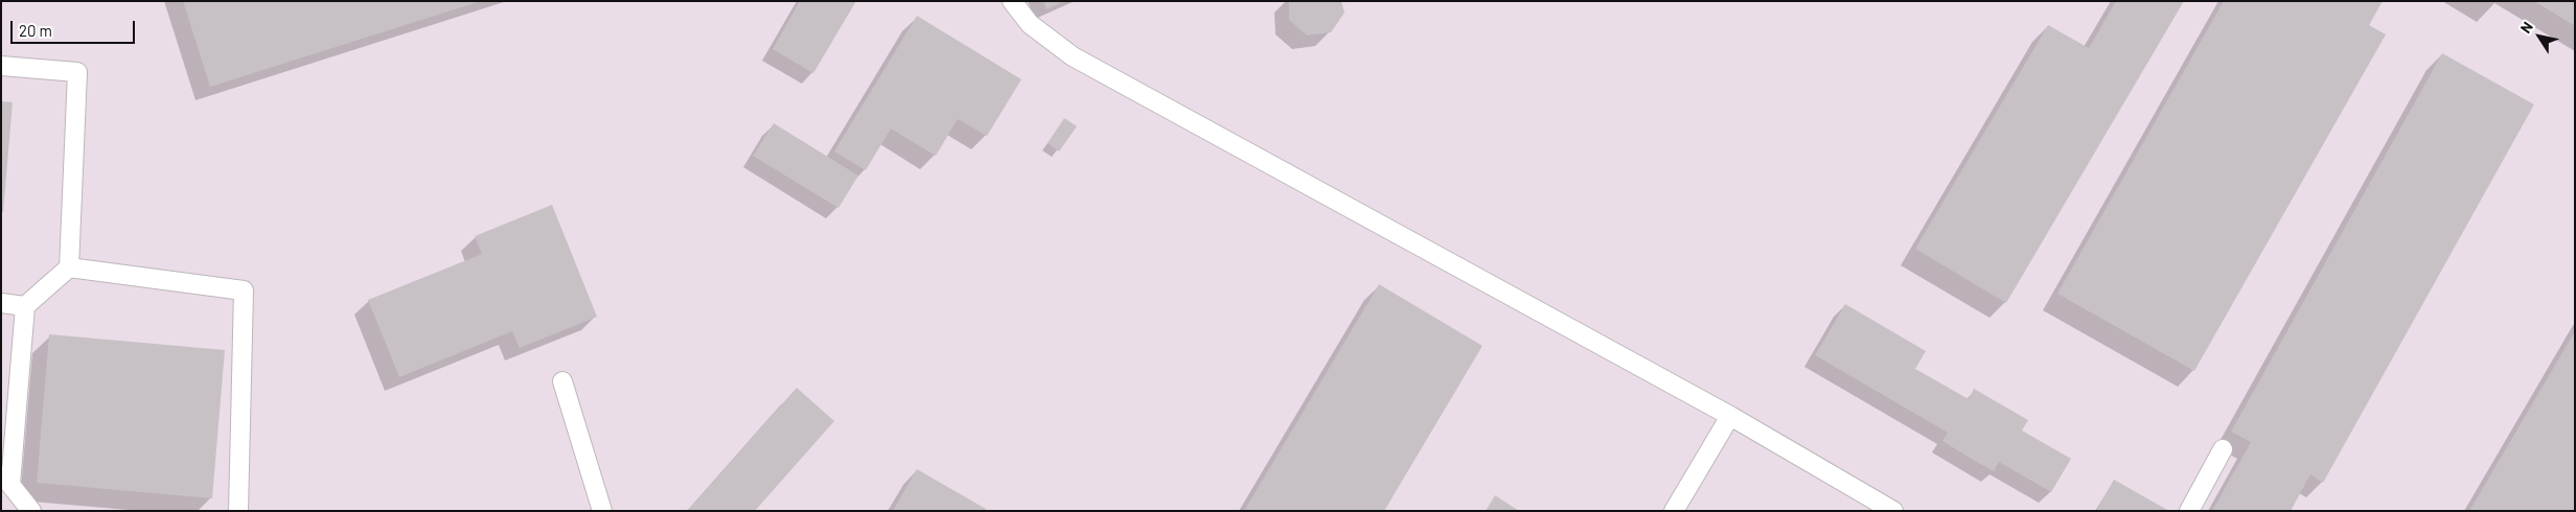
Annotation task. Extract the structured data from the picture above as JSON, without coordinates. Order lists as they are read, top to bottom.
{
  "scale_bar": "20 m",
  "north": "top left"
}
